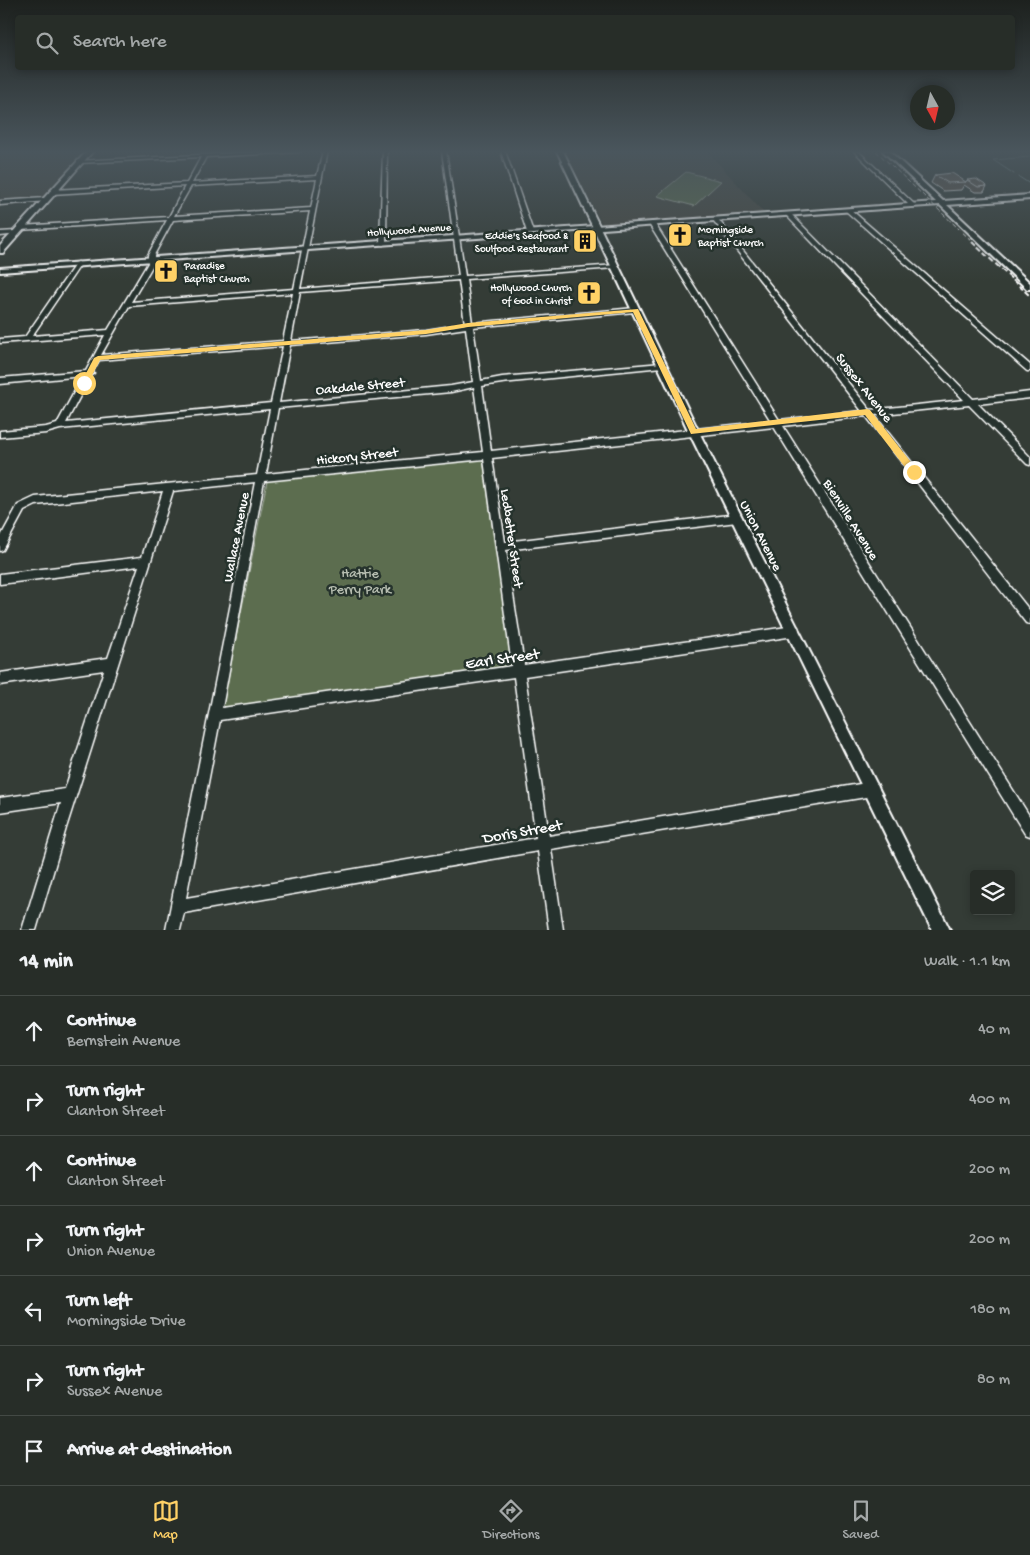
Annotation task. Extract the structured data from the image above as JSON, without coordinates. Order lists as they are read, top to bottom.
{
  "streets": {
    "main road": ["Hollywood Avenue"],
    "street": [
      "Oakdale Street",
      "Sussex Avenue",
      "Hickory Street",
      "Bienville Avenue",
      "Union Avenue",
      "Wallace Avenue",
      "Ledbetter Street",
      "Earl Street",
      "Doris Street"
    ]
  },
  "crossings": [
    ["Hollywood Avenue", "Sussex Avenue"],
    ["Hollywood Avenue", "Bienville Avenue"],
    ["Hollywood Avenue", "Union Avenue"],
    ["Hollywood Avenue", "Wallace Avenue"],
    ["Hollywood Avenue", "Ledbetter Street"],
    ["Oakdale Street", "Union Avenue"],
    ["Oakdale Street", "Wallace Avenue"],
    ["Oakdale Street", "Ledbetter Street"],
    ["Sussex Avenue", "Hickory Street"],
    ["Hickory Street", "Bienville Avenue"],
    ["Hickory Street", "Union Avenue"],
    ["Hickory Street", "Wallace Avenue"],
    ["Hickory Street", "Ledbetter Street"],
    ["Union Avenue", "Earl Street"],
    ["Union Avenue", "Doris Street"],
    ["Wallace Avenue", "Earl Street"],
    ["Wallace Avenue", "Doris Street"],
    ["Ledbetter Street", "Earl Street"],
    ["Ledbetter Street", "Doris Street"]
  ],
  "parks": ["Hattie Perry Park"],
  "places": {
    "church": ["Morningside Baptist Church", "Paradise Baptist Church", "Hollywood Church of God in Christ"],
    "building": ["Eddie's Seafood & Soulfood Restaurant"]
  },
  "north": "bottom",
  "page": {
    "search": "Search here",
    "heading": ["14 min", "Walk · 1.1 km"],
    "list": [
      ["Continue", "Bernstein Avenue", "40 m"],
      ["Turn right", "Clanton Street", "400 m"],
      ["Continue", "Clanton Street", "200 m"],
      ["Turn right", "Union Avenue", "200 m"],
      ["Turn left", "Morningside Drive", "180 m"],
      ["Turn right", "Sussex Avenue", "80 m"],
      "Arrive at destination"
    ],
    "nav": ["Map", "Directions", "Saved"]
  }
}
